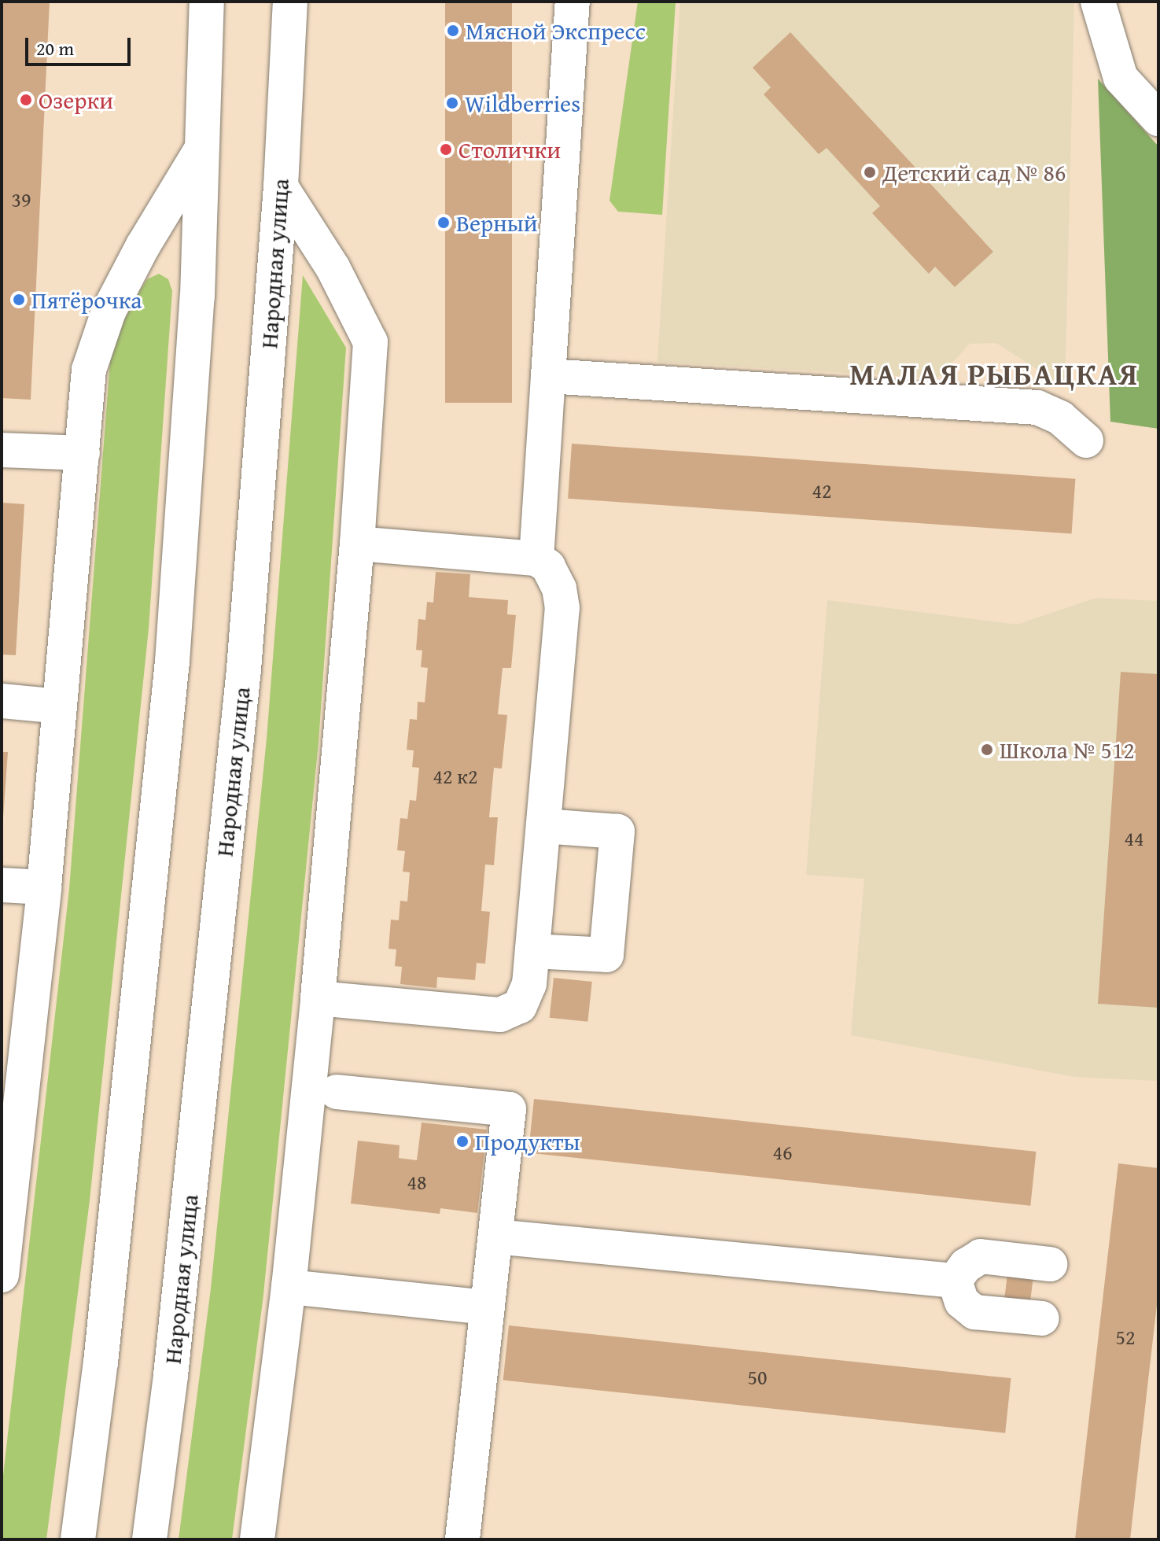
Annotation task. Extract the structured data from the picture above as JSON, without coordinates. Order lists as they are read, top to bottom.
{
  "streets": {
    "main road": ["Народная улица"]
  },
  "districts": ["МАЛАЯ РЫБАЦКАЯ"],
  "places": [
    "Мясной Экспресс",
    "Озерки",
    "Wildberries",
    "Столички",
    "Детский сад № 86",
    "Верный",
    "Пятёрочка",
    "Школа № 512",
    "Продукты"
  ],
  "house_numbers": [
    "39",
    "42",
    "42 к2",
    "44",
    "46",
    "48",
    "52",
    "50"
  ],
  "scale_bar": "20 m"
}
